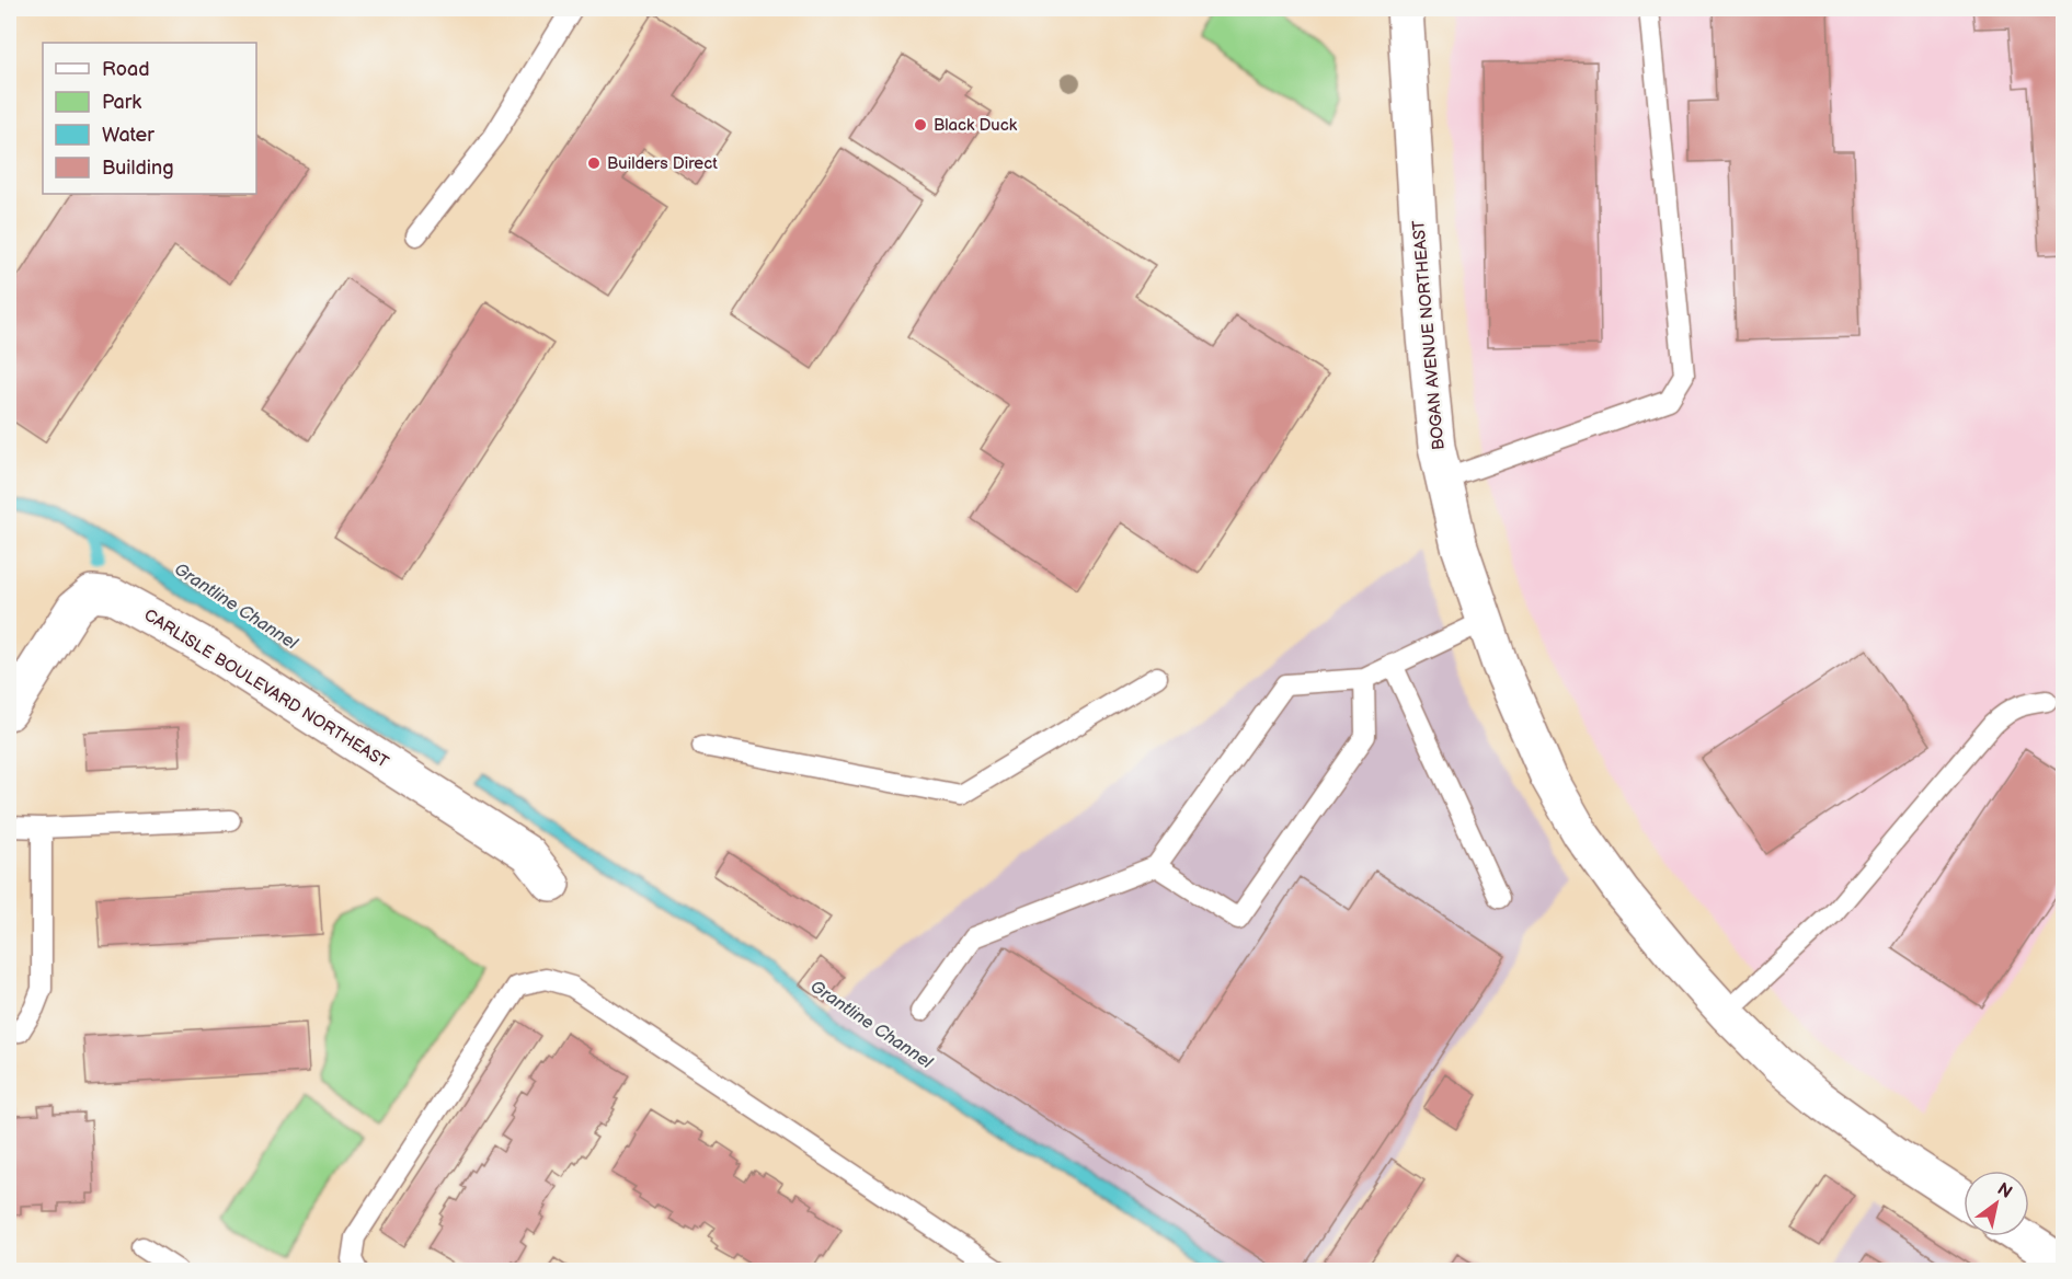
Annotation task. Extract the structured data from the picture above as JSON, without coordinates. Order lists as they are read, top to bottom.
{
  "streets": {
    "street": ["BOGAN AVENUE NORTHEAST", "CARLISLE BOULEVARD NORTHEAST"]
  },
  "water": ["Grantline Channel"],
  "places": ["Black Duck", "Builders Direct"],
  "legend": [
    "Road",
    "Park",
    "Water",
    "Building"
  ],
  "north": "top right"
}
